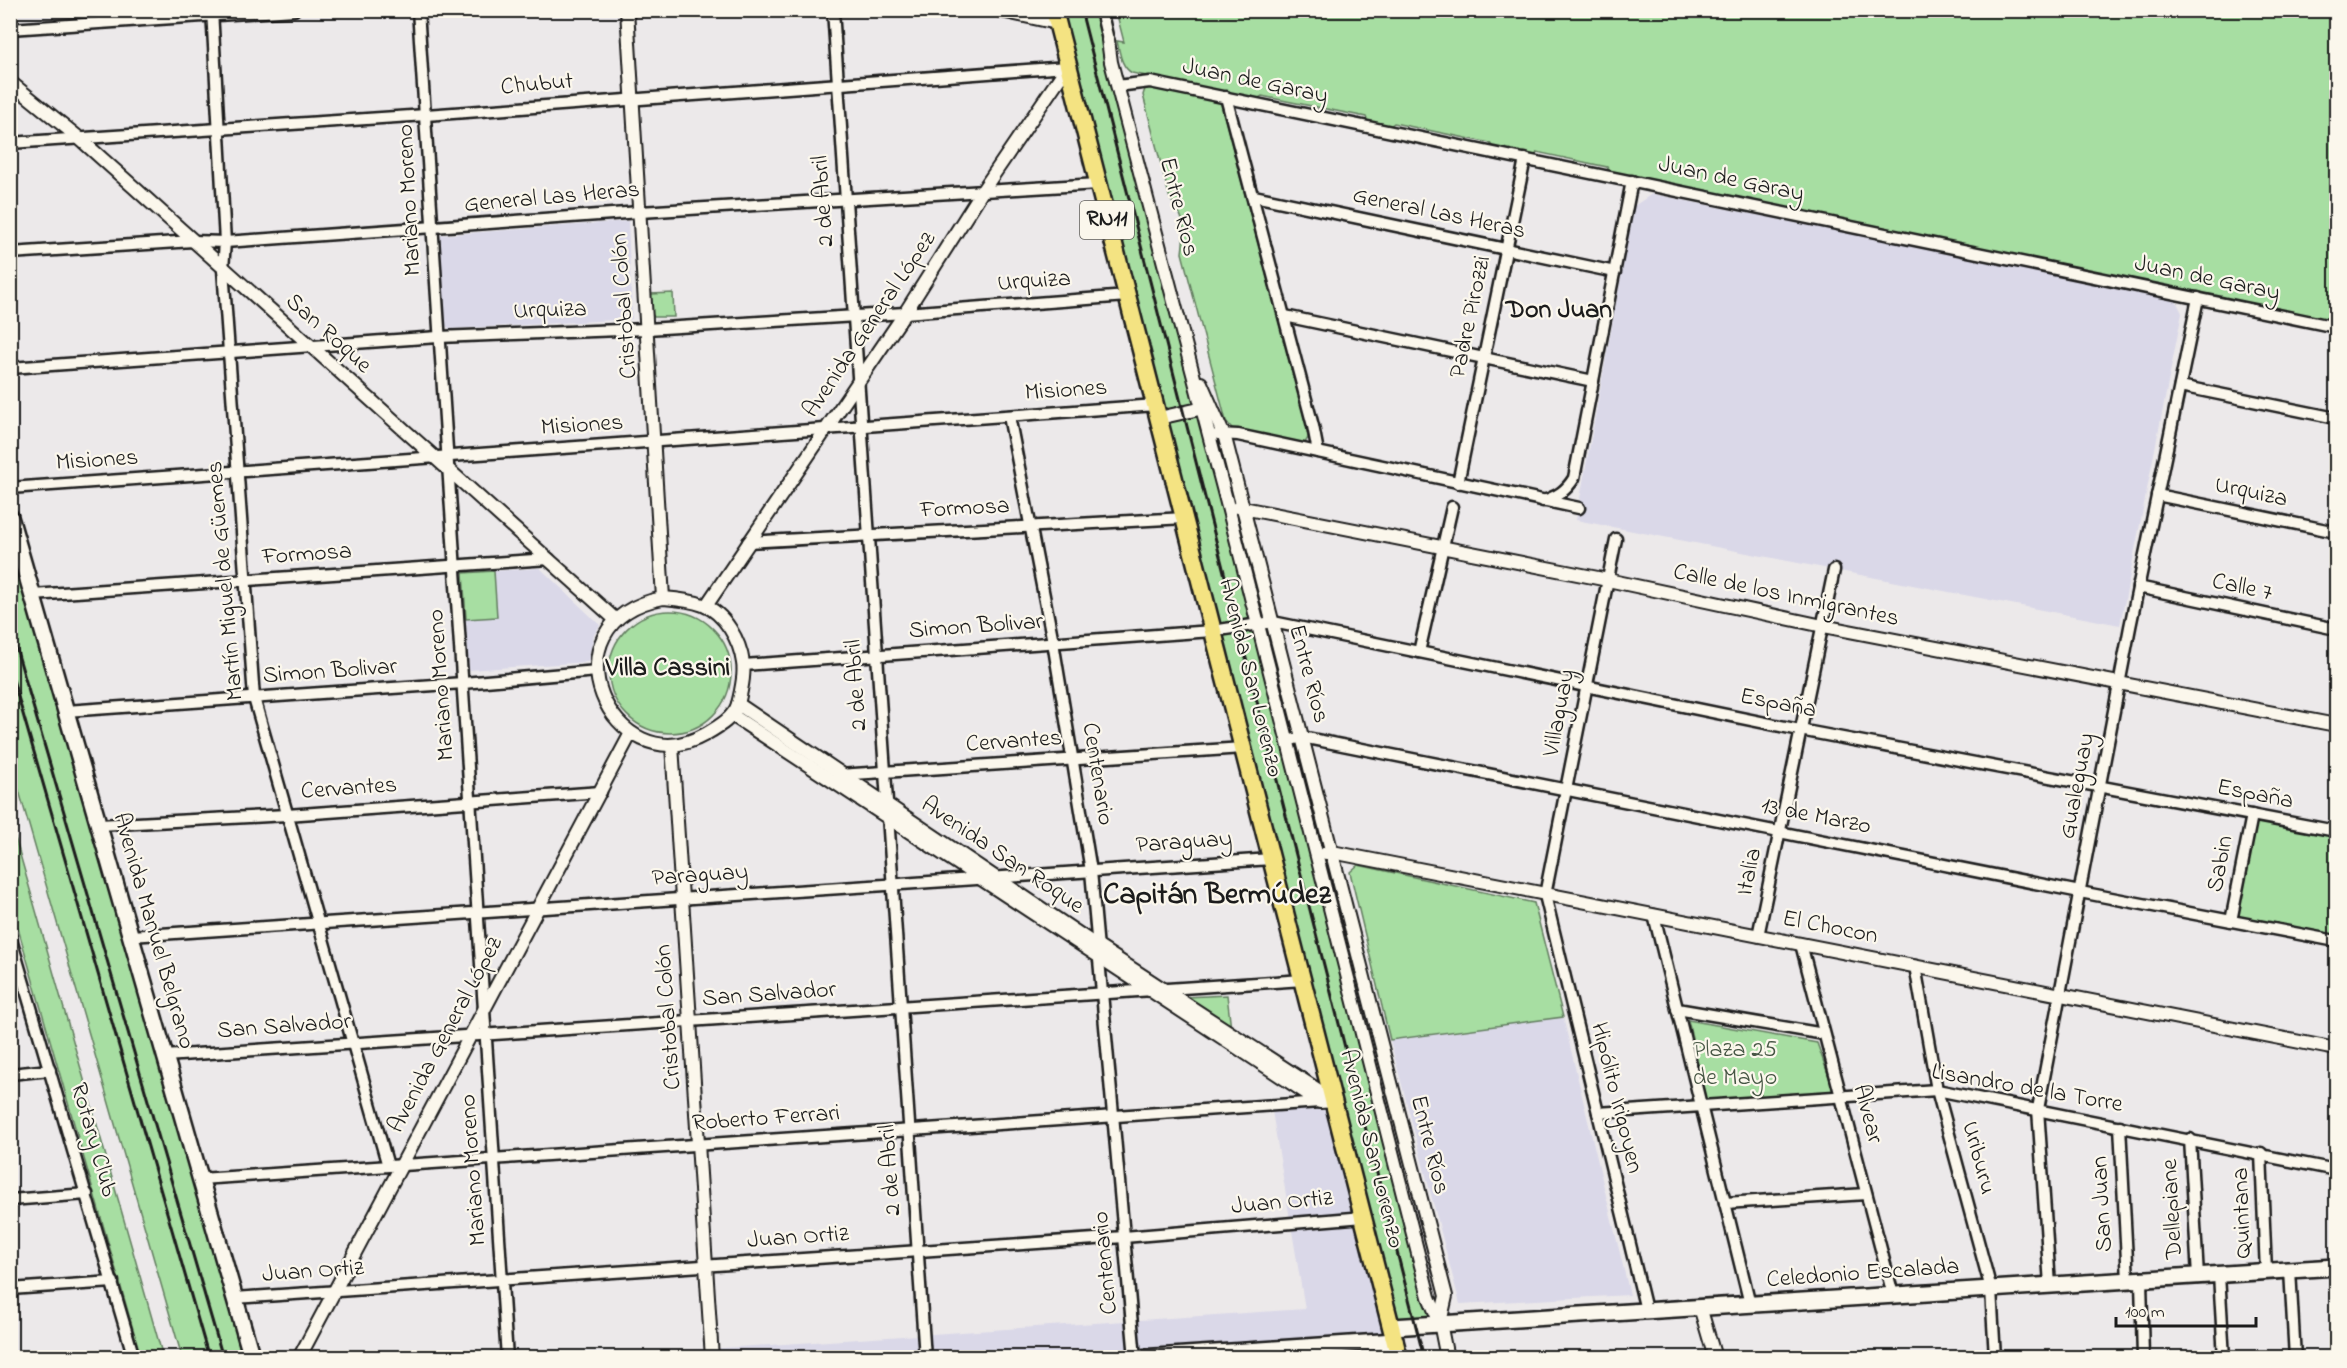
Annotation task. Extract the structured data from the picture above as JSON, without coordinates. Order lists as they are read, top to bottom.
{
  "streets": {
    "main road": [
      "RN11",
      "Avenida San Lorenzo",
      "Avenida Manuel Belgrano",
      "Celedonio Escalada"
    ],
    "street": [
      "Juan de Garay",
      "Chubut",
      "General Las Heras",
      "Mariano Moreno",
      "2 de Abril",
      "Entre Ríos",
      "Urquiza",
      "Cristobal Colón",
      "Padre Pirozzi",
      "Avenida General López",
      "San Roque",
      "Misiones",
      "Formosa",
      "Martín Miguel de Güemes",
      "Calle 7",
      "Calle de los Inmigrantes",
      "Simon Bolivar",
      "España",
      "Villaguay",
      "Cervantes",
      "Centenario",
      "Gualeguay",
      "13 de Marzo",
      "Paraguay",
      "Avenida San Roque",
      "Sabin",
      "Italia",
      "El Chocon",
      "San Salvador",
      "Lisandro de la Torre",
      "Hipólito Irigoyen",
      "Alvear",
      "Roberto Ferrari",
      "Rotary Club",
      "Uriburu",
      "Juan Ortiz",
      "San Juan",
      "Dellepiane",
      "Quintana"
    ]
  },
  "crossings": [
    ["Juan de Garay", "Entre Ríos"],
    ["Juan de Garay", "Padre Pirozzi"],
    ["Juan de Garay", "Gualeguay"],
    ["Chubut", "Mariano Moreno"],
    ["Chubut", "2 de Abril"],
    ["Chubut", "Cristobal Colón"],
    ["Chubut", "Avenida General López"],
    ["Chubut", "San Roque"],
    ["Chubut", "Martín Miguel de Güemes"],
    ["Chubut", "Avenida San Lorenzo"],
    ["General Las Heras", "Mariano Moreno"],
    ["General Las Heras", "2 de Abril"],
    ["General Las Heras", "Cristobal Colón"],
    ["General Las Heras", "Padre Pirozzi"],
    ["General Las Heras", "Avenida General López"],
    ["General Las Heras", "San Roque"],
    ["General Las Heras", "Martín Miguel de Güemes"],
    ["General Las Heras", "Avenida San Lorenzo"],
    ["Mariano Moreno", "Urquiza"],
    ["Mariano Moreno", "Avenida General López"],
    ["Mariano Moreno", "San Roque"],
    ["Mariano Moreno", "Misiones"],
    ["Mariano Moreno", "Formosa"],
    ["Mariano Moreno", "Simon Bolivar"],
    ["Mariano Moreno", "Cervantes"],
    ["Mariano Moreno", "Paraguay"],
    ["Mariano Moreno", "San Salvador"],
    ["Mariano Moreno", "Roberto Ferrari"],
    ["Mariano Moreno", "Juan Ortiz"],
    ["2 de Abril", "Urquiza"],
    ["2 de Abril", "Avenida General López"],
    ["2 de Abril", "Misiones"],
    ["2 de Abril", "Formosa"],
    ["2 de Abril", "Simon Bolivar"],
    ["2 de Abril", "Cervantes"],
    ["2 de Abril", "Paraguay"],
    ["2 de Abril", "Avenida San Roque"],
    ["2 de Abril", "San Salvador"],
    ["2 de Abril", "Roberto Ferrari"],
    ["2 de Abril", "Juan Ortiz"],
    ["Entre Ríos", "Calle de los Inmigrantes"],
    ["Entre Ríos", "España"],
    ["Entre Ríos", "13 de Marzo"],
    ["Entre Ríos", "El Chocon"],
    ["Entre Ríos", "Celedonio Escalada"],
    ["Urquiza", "Cristobal Colón"],
    ["Urquiza", "Avenida General López"],
    ["Urquiza", "San Roque"],
    ["Urquiza", "Martín Miguel de Güemes"],
    ["Urquiza", "Avenida San Lorenzo"],
    ["Urquiza", "Gualeguay"],
    ["Cristobal Colón", "Avenida General López"],
    ["Cristobal Colón", "San Roque"],
    ["Cristobal Colón", "Misiones"],
    ["Cristobal Colón", "Simon Bolivar"],
    ["Cristobal Colón", "Paraguay"],
    ["Cristobal Colón", "Avenida San Roque"],
    ["Cristobal Colón", "San Salvador"],
    ["Cristobal Colón", "Roberto Ferrari"],
    ["Cristobal Colón", "Juan Ortiz"],
    ["Avenida General López", "San Roque"],
    ["Avenida General López", "Misiones"],
    ["Avenida General López", "Formosa"],
    ["Avenida General López", "Simon Bolivar"],
    ["Avenida General López", "Avenida San Lorenzo"],
    ["Avenida General López", "Cervantes"],
    ["Avenida General López", "Paraguay"],
    ["Avenida General López", "Avenida San Roque"],
    ["Avenida General López", "San Salvador"],
    ["Avenida General López", "Roberto Ferrari"],
    ["Avenida General López", "Juan Ortiz"],
    ["San Roque", "Misiones"],
    ["San Roque", "Formosa"],
    ["San Roque", "Martín Miguel de Güemes"],
    ["San Roque", "Simon Bolivar"],
    ["San Roque", "Avenida San Roque"],
    ["Misiones", "Martín Miguel de Güemes"],
    ["Misiones", "Avenida San Lorenzo"],
    ["Misiones", "Centenario"],
    ["Formosa", "Martín Miguel de Güemes"],
    ["Formosa", "Avenida San Lorenzo"],
    ["Formosa", "Centenario"],
    ["Formosa", "Avenida Manuel Belgrano"],
    ["Martín Miguel de Güemes", "Simon Bolivar"],
    ["Martín Miguel de Güemes", "Cervantes"],
    ["Martín Miguel de Güemes", "Paraguay"],
    ["Martín Miguel de Güemes", "San Salvador"],
    ["Martín Miguel de Güemes", "Roberto Ferrari"],
    ["Calle 7", "Gualeguay"],
    ["Calle de los Inmigrantes", "Villaguay"],
    ["Calle de los Inmigrantes", "Gualeguay"],
    ["Calle de los Inmigrantes", "Italia"],
    ["Simon Bolivar", "Avenida San Lorenzo"],
    ["Simon Bolivar", "España"],
    ["Simon Bolivar", "Centenario"],
    ["Simon Bolivar", "Avenida San Roque"],
    ["Simon Bolivar", "Avenida Manuel Belgrano"],
    ["Avenida San Lorenzo", "España"],
    ["Avenida San Lorenzo", "Cervantes"],
    ["Avenida San Lorenzo", "Paraguay"],
    ["Avenida San Lorenzo", "Avenida San Roque"],
    ["Avenida San Lorenzo", "San Salvador"],
    ["Avenida San Lorenzo", "Roberto Ferrari"],
    ["Avenida San Lorenzo", "Juan Ortiz"],
    ["Avenida San Lorenzo", "Celedonio Escalada"],
    ["España", "Villaguay"],
    ["España", "Gualeguay"],
    ["España", "Sabin"],
    ["España", "Italia"],
    ["Villaguay", "13 de Marzo"],
    ["Villaguay", "El Chocon"],
    ["Villaguay", "Hipólito Irigoyen"],
    ["Cervantes", "Centenario"],
    ["Cervantes", "Avenida San Roque"],
    ["Cervantes", "Avenida Manuel Belgrano"],
    ["Centenario", "Paraguay"],
    ["Centenario", "Avenida San Roque"],
    ["Centenario", "San Salvador"],
    ["Centenario", "Roberto Ferrari"],
    ["Centenario", "Juan Ortiz"],
    ["Gualeguay", "13 de Marzo"],
    ["Gualeguay", "El Chocon"],
    ["Gualeguay", "Lisandro de la Torre"],
    ["Gualeguay", "Celedonio Escalada"],
    ["13 de Marzo", "Sabin"],
    ["13 de Marzo", "Italia"],
    ["Paraguay", "Avenida San Roque"],
    ["Paraguay", "Avenida Manuel Belgrano"],
    ["Avenida San Roque", "San Salvador"],
    ["Avenida San Roque", "Roberto Ferrari"],
    ["Italia", "El Chocon"],
    ["El Chocon", "Hipólito Irigoyen"],
    ["El Chocon", "Alvear"],
    ["El Chocon", "Uriburu"],
    ["Avenida Manuel Belgrano", "San Salvador"],
    ["Avenida Manuel Belgrano", "Roberto Ferrari"],
    ["Avenida Manuel Belgrano", "Juan Ortiz"],
    ["Lisandro de la Torre", "Hipólito Irigoyen"],
    ["Lisandro de la Torre", "Alvear"],
    ["Lisandro de la Torre", "Uriburu"],
    ["Lisandro de la Torre", "San Juan"],
    ["Lisandro de la Torre", "Dellepiane"],
    ["Lisandro de la Torre", "Quintana"],
    ["Hipólito Irigoyen", "Celedonio Escalada"],
    ["Alvear", "Celedonio Escalada"],
    ["Uriburu", "Celedonio Escalada"],
    ["San Juan", "Celedonio Escalada"],
    ["Dellepiane", "Celedonio Escalada"],
    ["Quintana", "Celedonio Escalada"]
  ],
  "districts": ["Don Juan", "Villa Cassini", "Capitán Bermúdez"],
  "parks": ["Plaza 25 de Mayo"],
  "scale_bar": "100 m"
}
